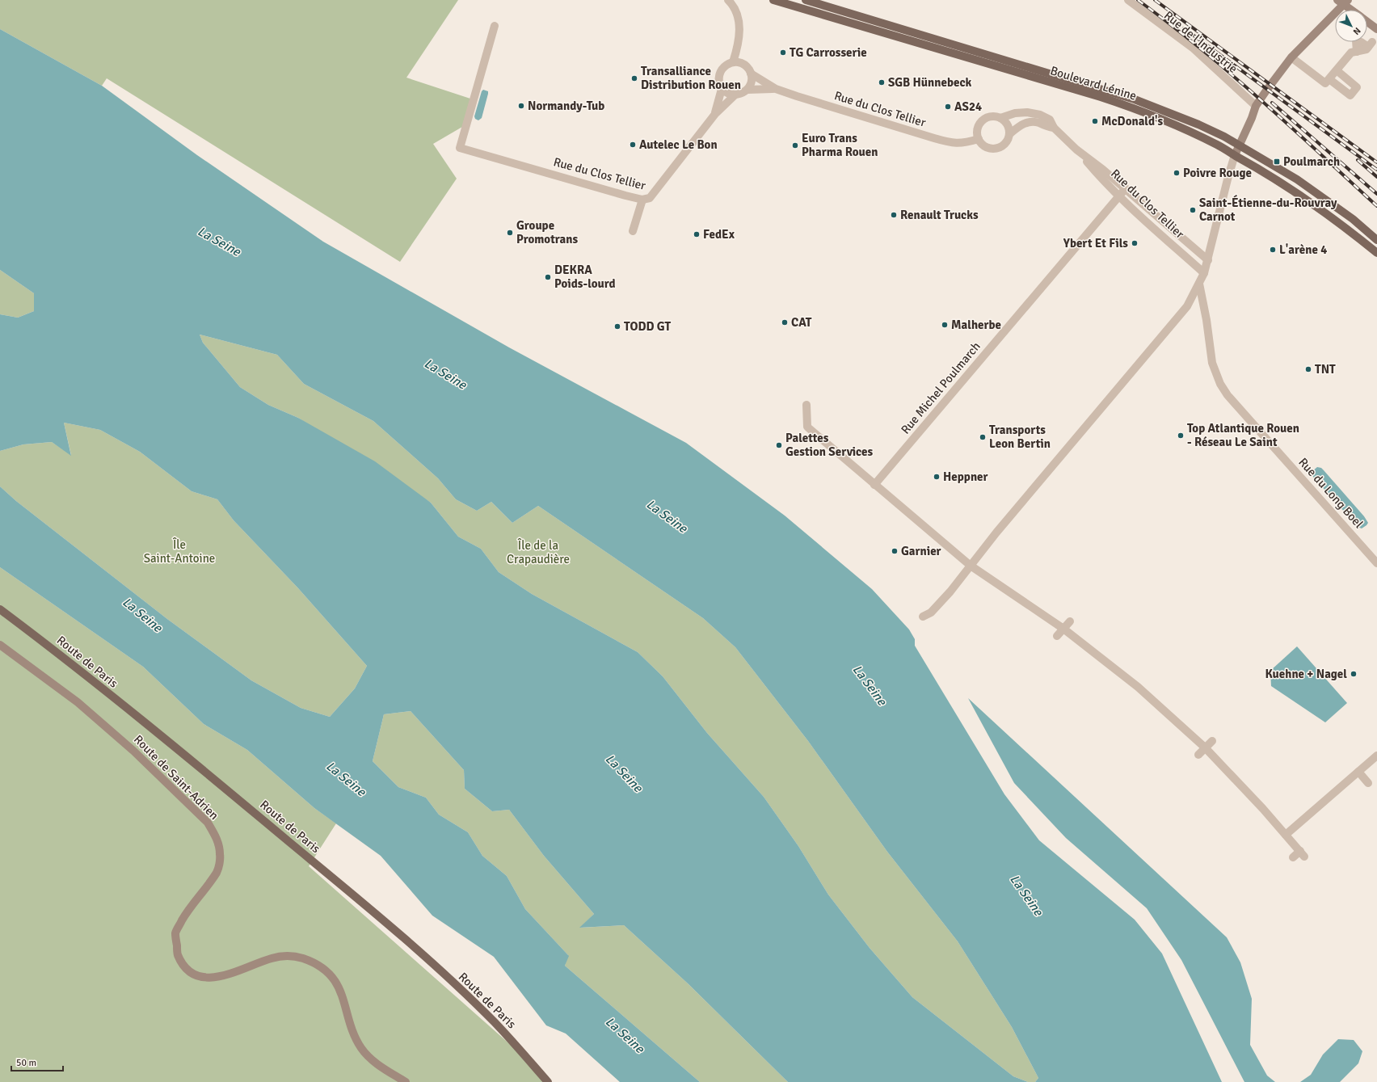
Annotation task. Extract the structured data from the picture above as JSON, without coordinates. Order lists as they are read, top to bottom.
{
  "streets": {
    "main road": ["Boulevard Lénine", "Route de Paris", "Route de Saint-Adrien"],
    "street": [
      "Rue de l'Industrie",
      "Rue du Clos Tellier",
      "Rue Michel Poulmarch",
      "Rue du Long Boel"
    ]
  },
  "crossings": [
    ["Rue du Clos Tellier", "Rue Michel Poulmarch"]
  ],
  "water": ["La Seine"],
  "parks": ["Île Saint-Antoine", "Île de la Crapaudière"],
  "places": {
    "other": [
      "TG Carrosserie",
      "Transalliance Distribution Rouen",
      "SGB Hünnebeck",
      "Normandy-Tub",
      "AS24",
      "McDonald's",
      "Autelec Le Bon",
      "Euro Trans Pharma Rouen",
      "Poivre Rouge",
      "Saint-Étienne-du-Rouvray Carnot",
      "Renault Trucks",
      "Groupe Promotrans",
      "FedEx",
      "Ybert Et Fils",
      "L'arène 4",
      "DEKRA Poids-lourd",
      "CAT",
      "Malherbe",
      "TODD GT",
      "TNT",
      "Top Atlantique Rouen - Réseau Le Saint",
      "Transports Leon Bertin",
      "Palettes Gestion Services",
      "Heppner",
      "Garnier",
      "Kuehne + Nagel"
    ],
    "transit": ["Poulmarch"]
  },
  "scale_bar": "50 m",
  "north": "bottom right"
}
